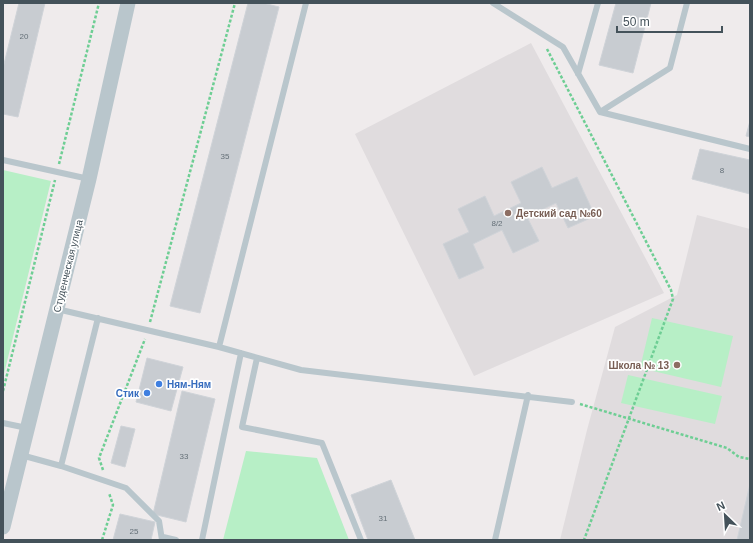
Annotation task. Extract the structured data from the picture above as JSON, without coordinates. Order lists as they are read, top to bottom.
{
  "streets": {
    "street": ["Студенческая улица"]
  },
  "places": [
    "Детский сад №60",
    "Школа № 13",
    "Ням-Ням",
    "Стик"
  ],
  "house_numbers": [
    "20",
    "35",
    "8",
    "8/2",
    "33",
    "31",
    "25"
  ],
  "scale_bar": "50 m",
  "north": "top left"
}
